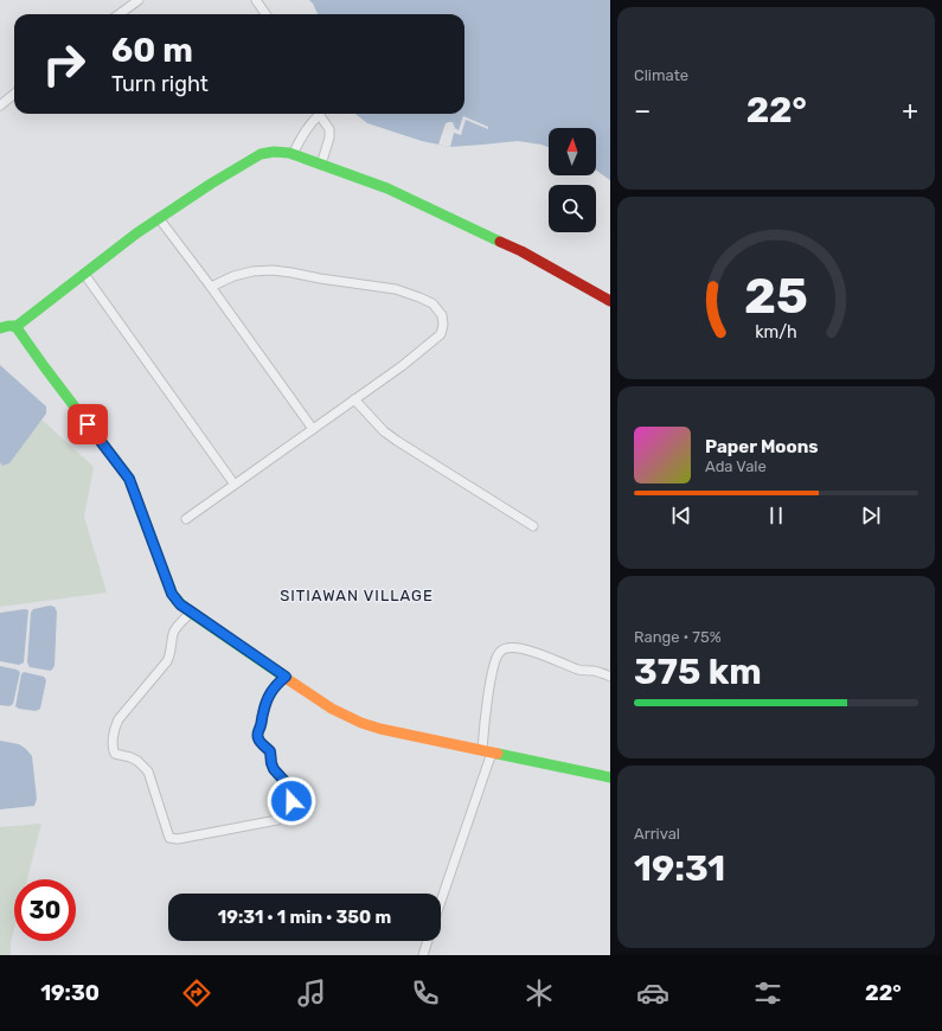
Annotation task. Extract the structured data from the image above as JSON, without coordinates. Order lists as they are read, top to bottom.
{
  "districts": ["SITIAWAN VILLAGE"],
  "north": "top",
  "page": {
    "tile": [
      "Climate",
      ["Range · 75%", "375 km"],
      ["Arrival", "19:31"]
    ],
    "turn": ["60 m", "Turn right"],
    "heat": ["−", "22°", "+"],
    "song": ["Paper Moons", "Ada Vale"],
    "limit": "30",
    "trip": "19:31 · 1 min · 350 m",
    "tabs": ["19:30", "22°"],
    "gauge": ["25", "km/h"]
  }
}
